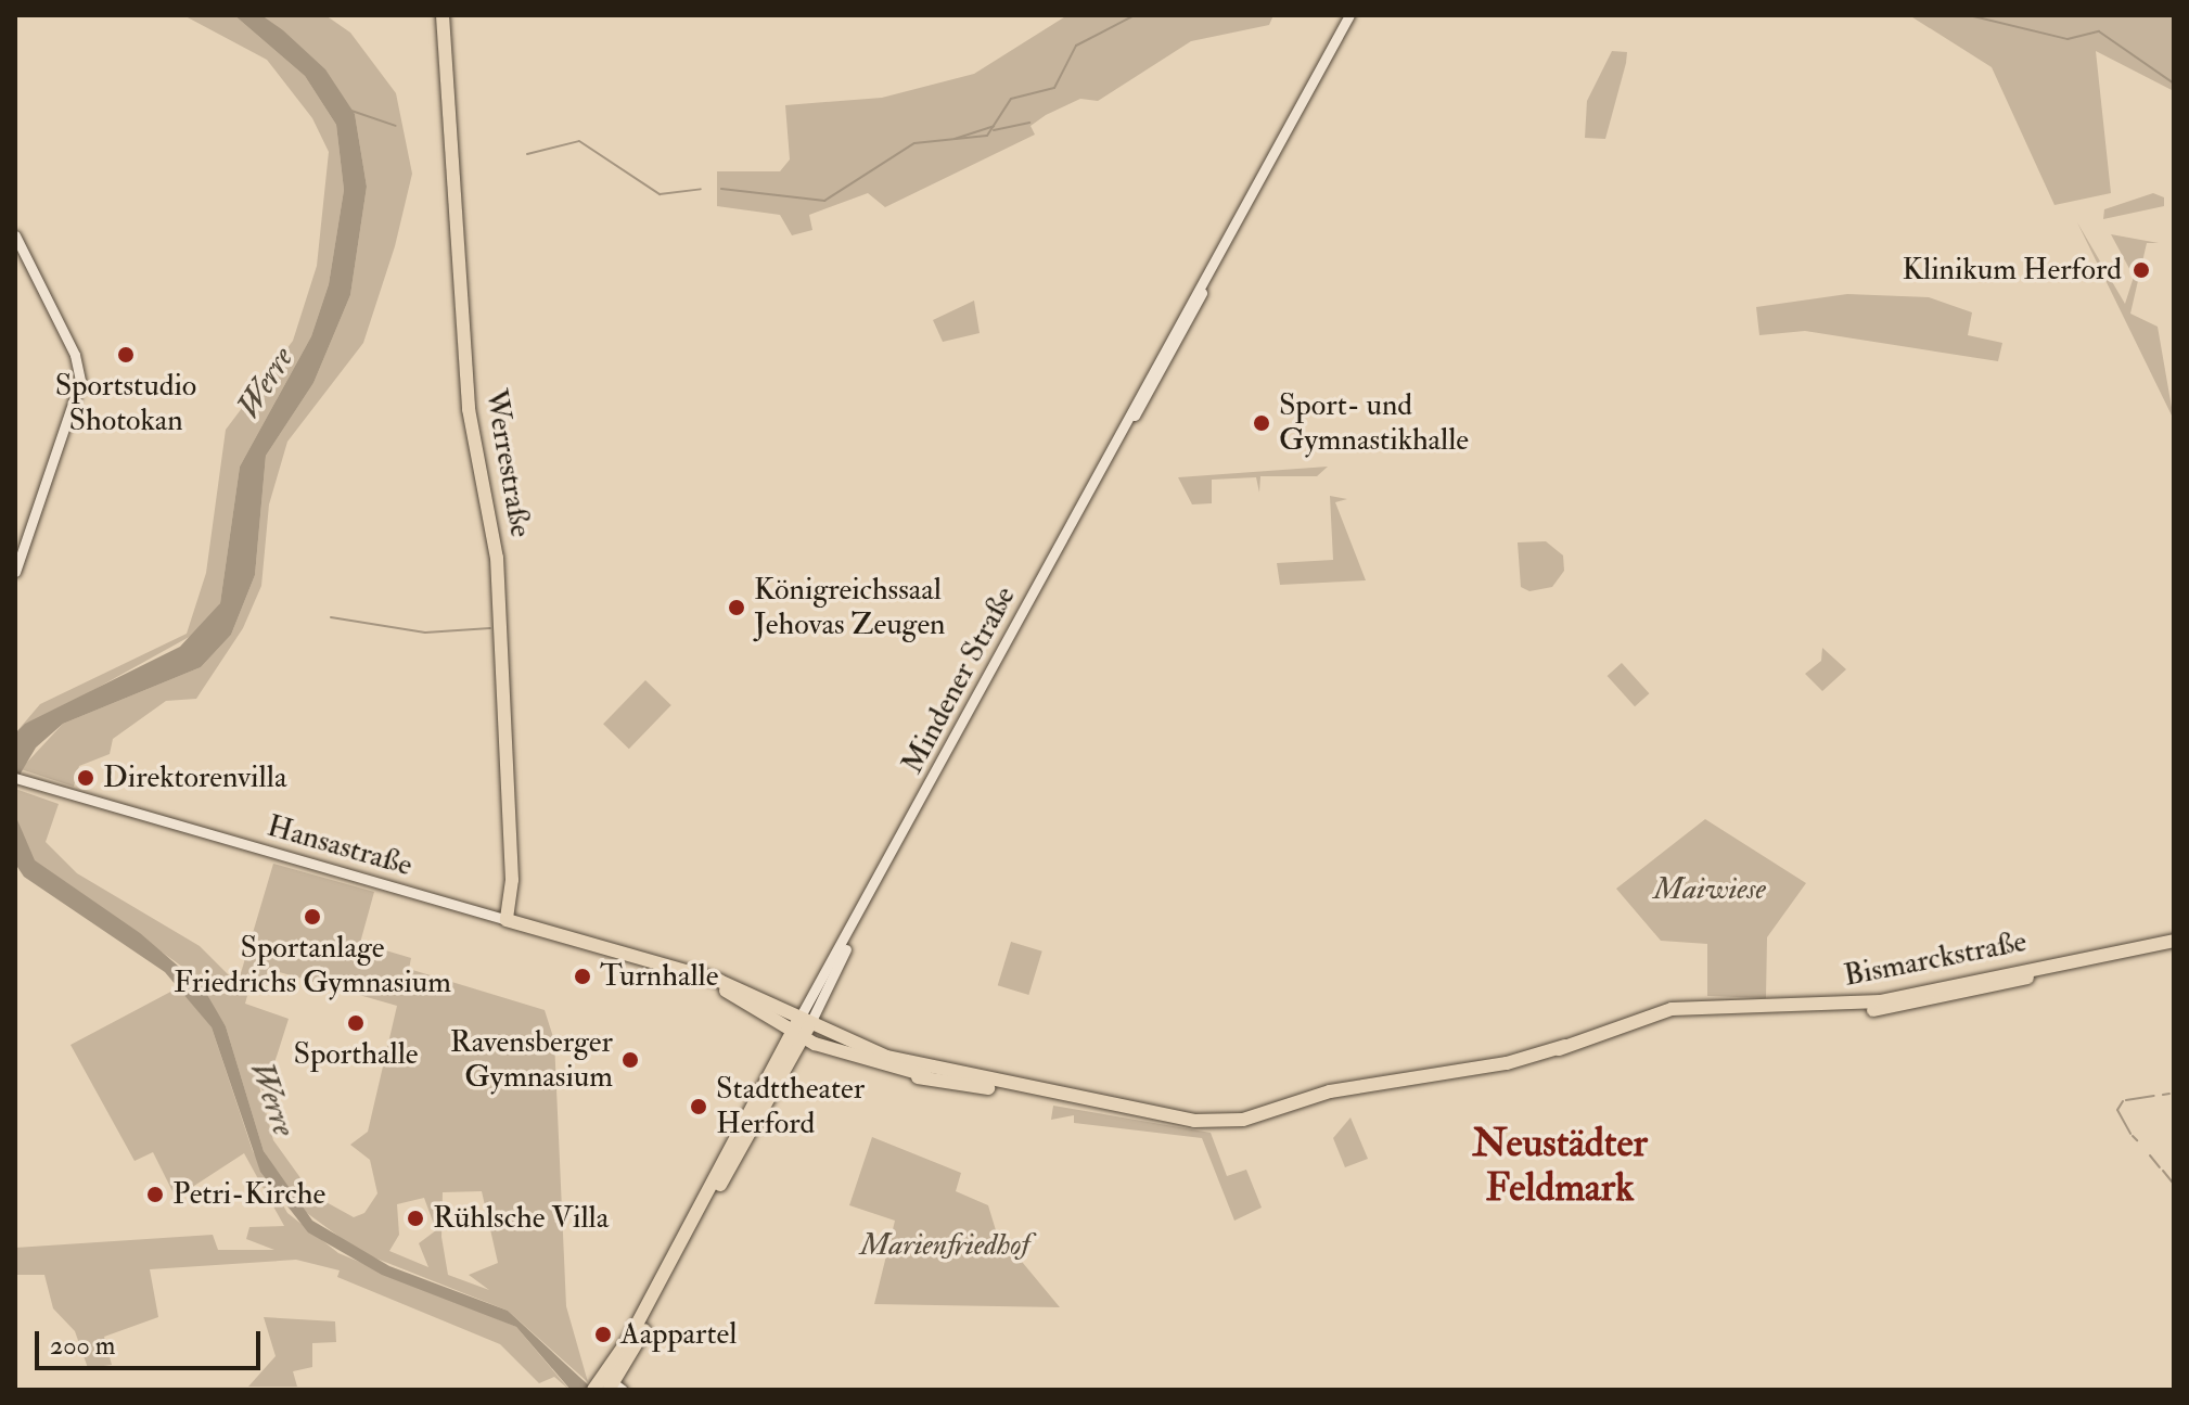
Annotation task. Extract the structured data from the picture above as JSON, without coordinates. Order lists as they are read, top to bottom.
{
  "streets": {
    "main road": [
      "Werrestraße",
      "Mindener Straße",
      "Hansastraße",
      "Bismarckstraße"
    ]
  },
  "crossings": [
    ["Werrestraße", "Hansastraße"],
    ["Mindener Straße", "Hansastraße"],
    ["Mindener Straße", "Bismarckstraße"],
    ["Hansastraße", "Bismarckstraße"]
  ],
  "districts": ["Neustädter Feldmark"],
  "water": ["Werre"],
  "parks": ["Maiwiese", "Marienfriedhof"],
  "places": [
    "Klinikum Herford",
    "Sportstudio Shotokan",
    "Sport- und Gymnastikhalle",
    "Königreichssaal Jehovas Zeugen",
    "Direktorenvilla",
    "Sportanlage Friedrichs Gymnasium",
    "Turnhalle",
    "Sporthalle",
    "Ravensberger Gymnasium",
    "Stadttheater Herford",
    "Petri-Kirche",
    "Rühlsche Villa",
    "Aappartel"
  ],
  "scale_bar": "200 m"
}
